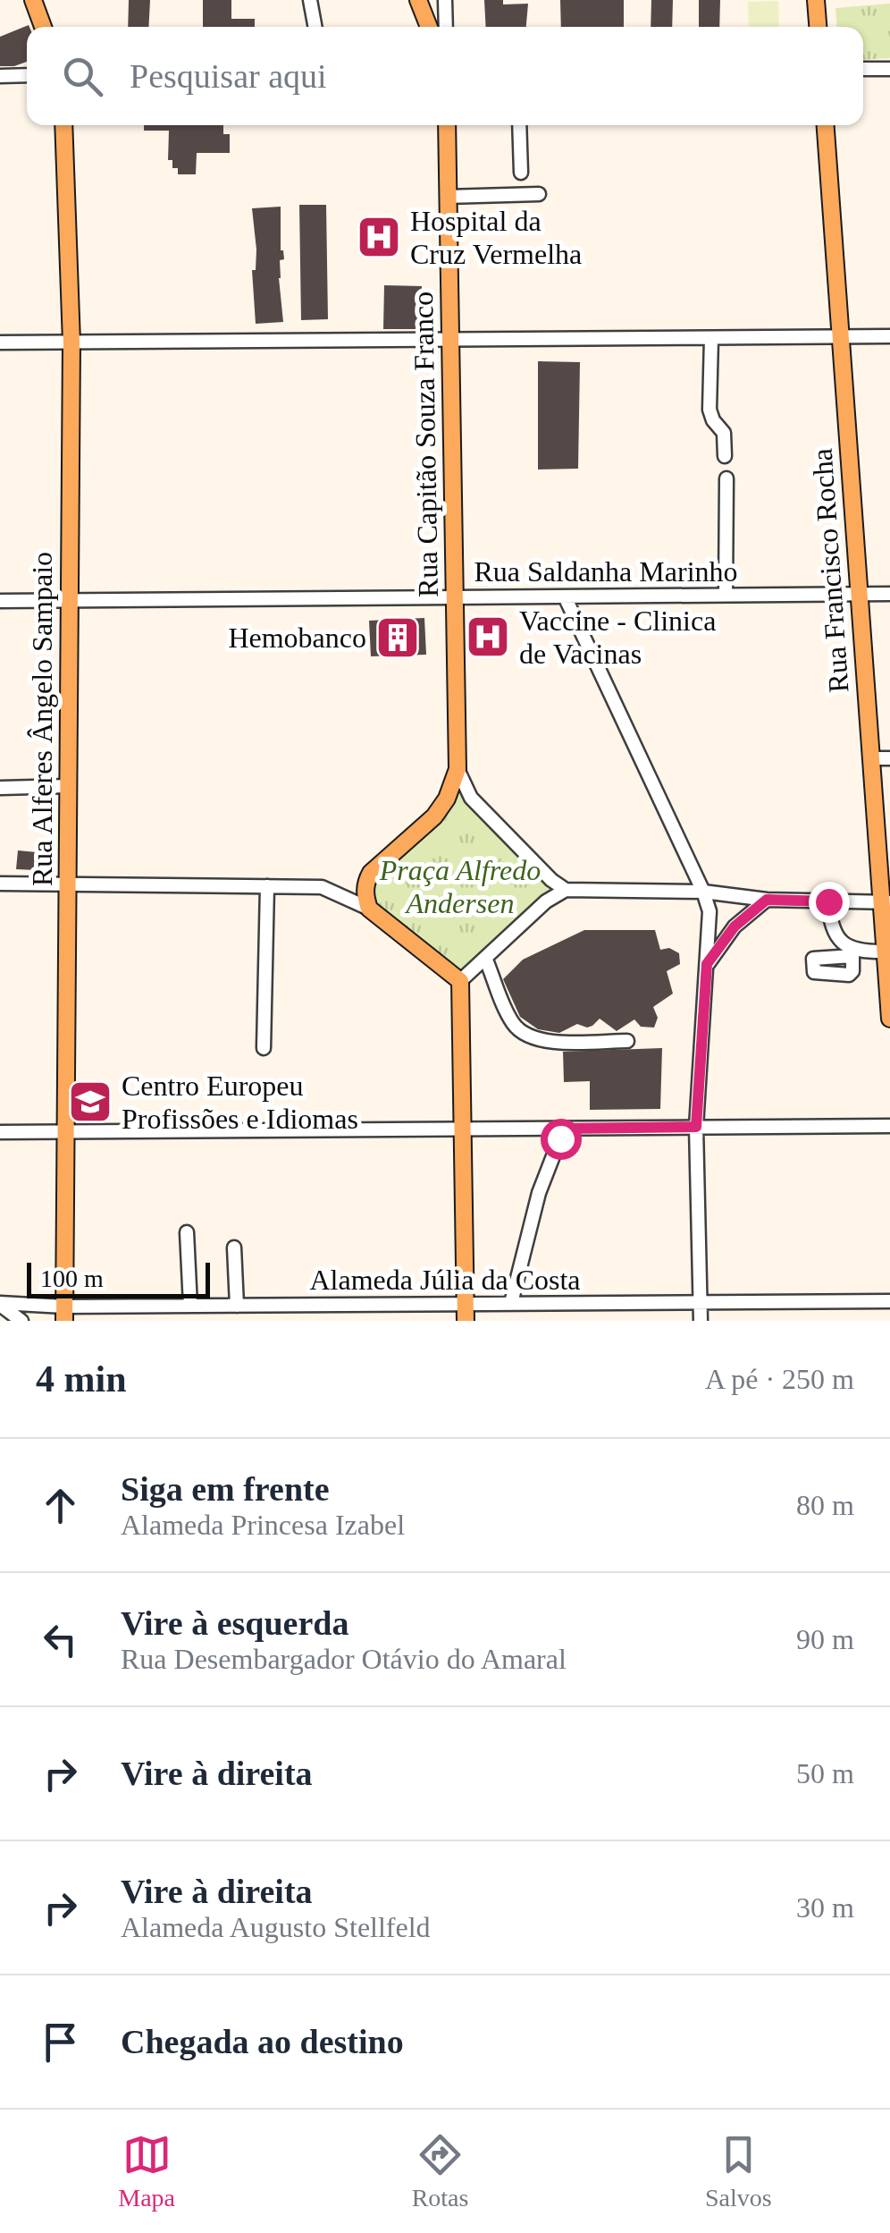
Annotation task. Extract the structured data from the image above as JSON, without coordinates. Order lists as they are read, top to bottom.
{
  "streets": {
    "main road": ["Rua Capitão Souza Franco", "Rua Francisco Rocha", "Rua Alferes Ângelo Sampaio"],
    "street": ["Rua Saldanha Marinho", "Alameda Júlia da Costa"]
  },
  "crossings": [
    ["Rua Capitão Souza Franco", "Rua Saldanha Marinho"],
    ["Rua Francisco Rocha", "Rua Saldanha Marinho"],
    ["Rua Saldanha Marinho", "Rua Alferes Ângelo Sampaio"],
    ["Rua Alferes Ângelo Sampaio", "Alameda Júlia da Costa"]
  ],
  "parks": ["Praça Alfredo Andersen"],
  "places": {
    "hospital": ["Hospital da Cruz Vermelha", "Vaccine - Clinica de Vacinas"],
    "building": ["Hemobanco"],
    "school or university": ["Centro Europeu Profissões e Idiomas"]
  },
  "scale_bar": "100 m",
  "page": {
    "search": "Pesquisar aqui",
    "scale": "100 m",
    "heading": ["4 min", "A pé · 250 m"],
    "list": [
      ["Siga em frente", "Alameda Princesa Izabel", "80 m"],
      ["Vire à esquerda", "Rua Desembargador Otávio do Amaral", "90 m"],
      ["Vire à direita", "50 m"],
      ["Vire à direita", "Alameda Augusto Stellfeld", "30 m"],
      "Chegada ao destino"
    ],
    "nav": ["Mapa", "Rotas", "Salvos"]
  }
}
